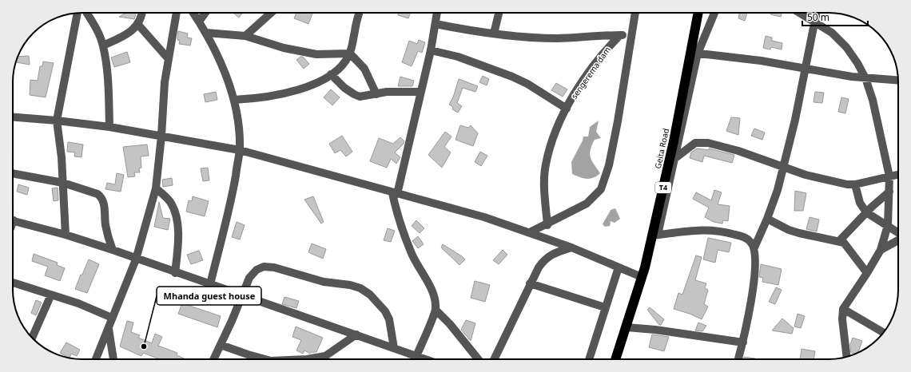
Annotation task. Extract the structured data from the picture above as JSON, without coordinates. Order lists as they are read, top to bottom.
{
  "streets": {
    "highway": ["Geita Road", "T4"],
    "street": ["sengerema dam"]
  },
  "places": ["Mhanda guest house"],
  "scale_bar": "50 m"
}
